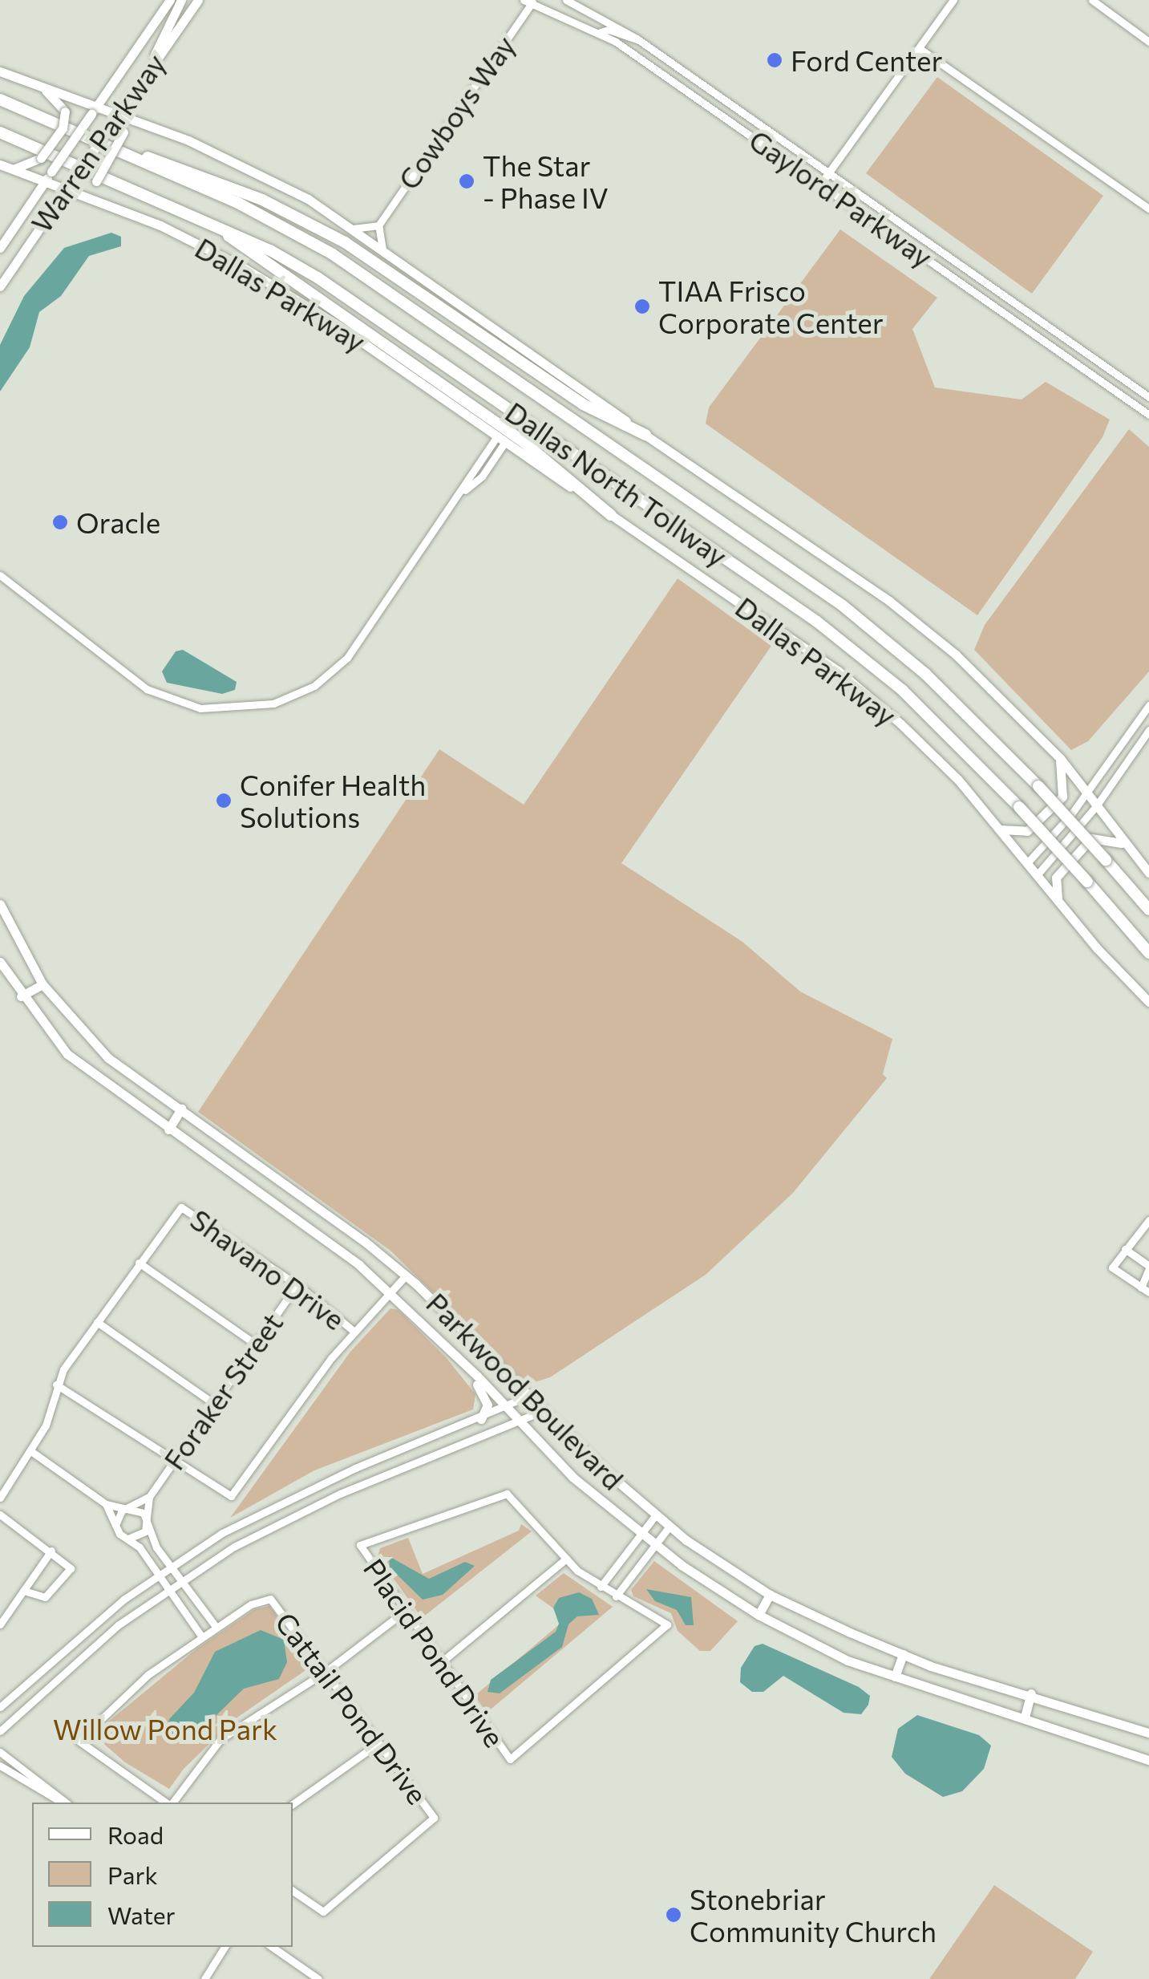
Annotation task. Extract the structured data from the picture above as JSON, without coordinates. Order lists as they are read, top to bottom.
{
  "streets": {
    "highway": ["Dallas North Tollway"],
    "main road": ["Warren Parkway", "Dallas Parkway", "Parkwood Boulevard"],
    "street": [
      "Cowboys Way",
      "Gaylord Parkway",
      "Shavano Drive",
      "Foraker Street",
      "Placid Pond Drive",
      "Cattail Pond Drive"
    ]
  },
  "crossings": [
    ["Cowboys Way", "Gaylord Parkway"],
    ["Warren Parkway", "Dallas Parkway"],
    ["Shavano Drive", "Foraker Street"]
  ],
  "parks": ["Willow Pond Park"],
  "places": [
    "Ford Center",
    "The Star - Phase IV",
    "TIAA Frisco Corporate Center",
    "Oracle",
    "Conifer Health Solutions",
    "Stonebriar Community Church"
  ],
  "legend": ["Road", "Park", "Water"]
}
